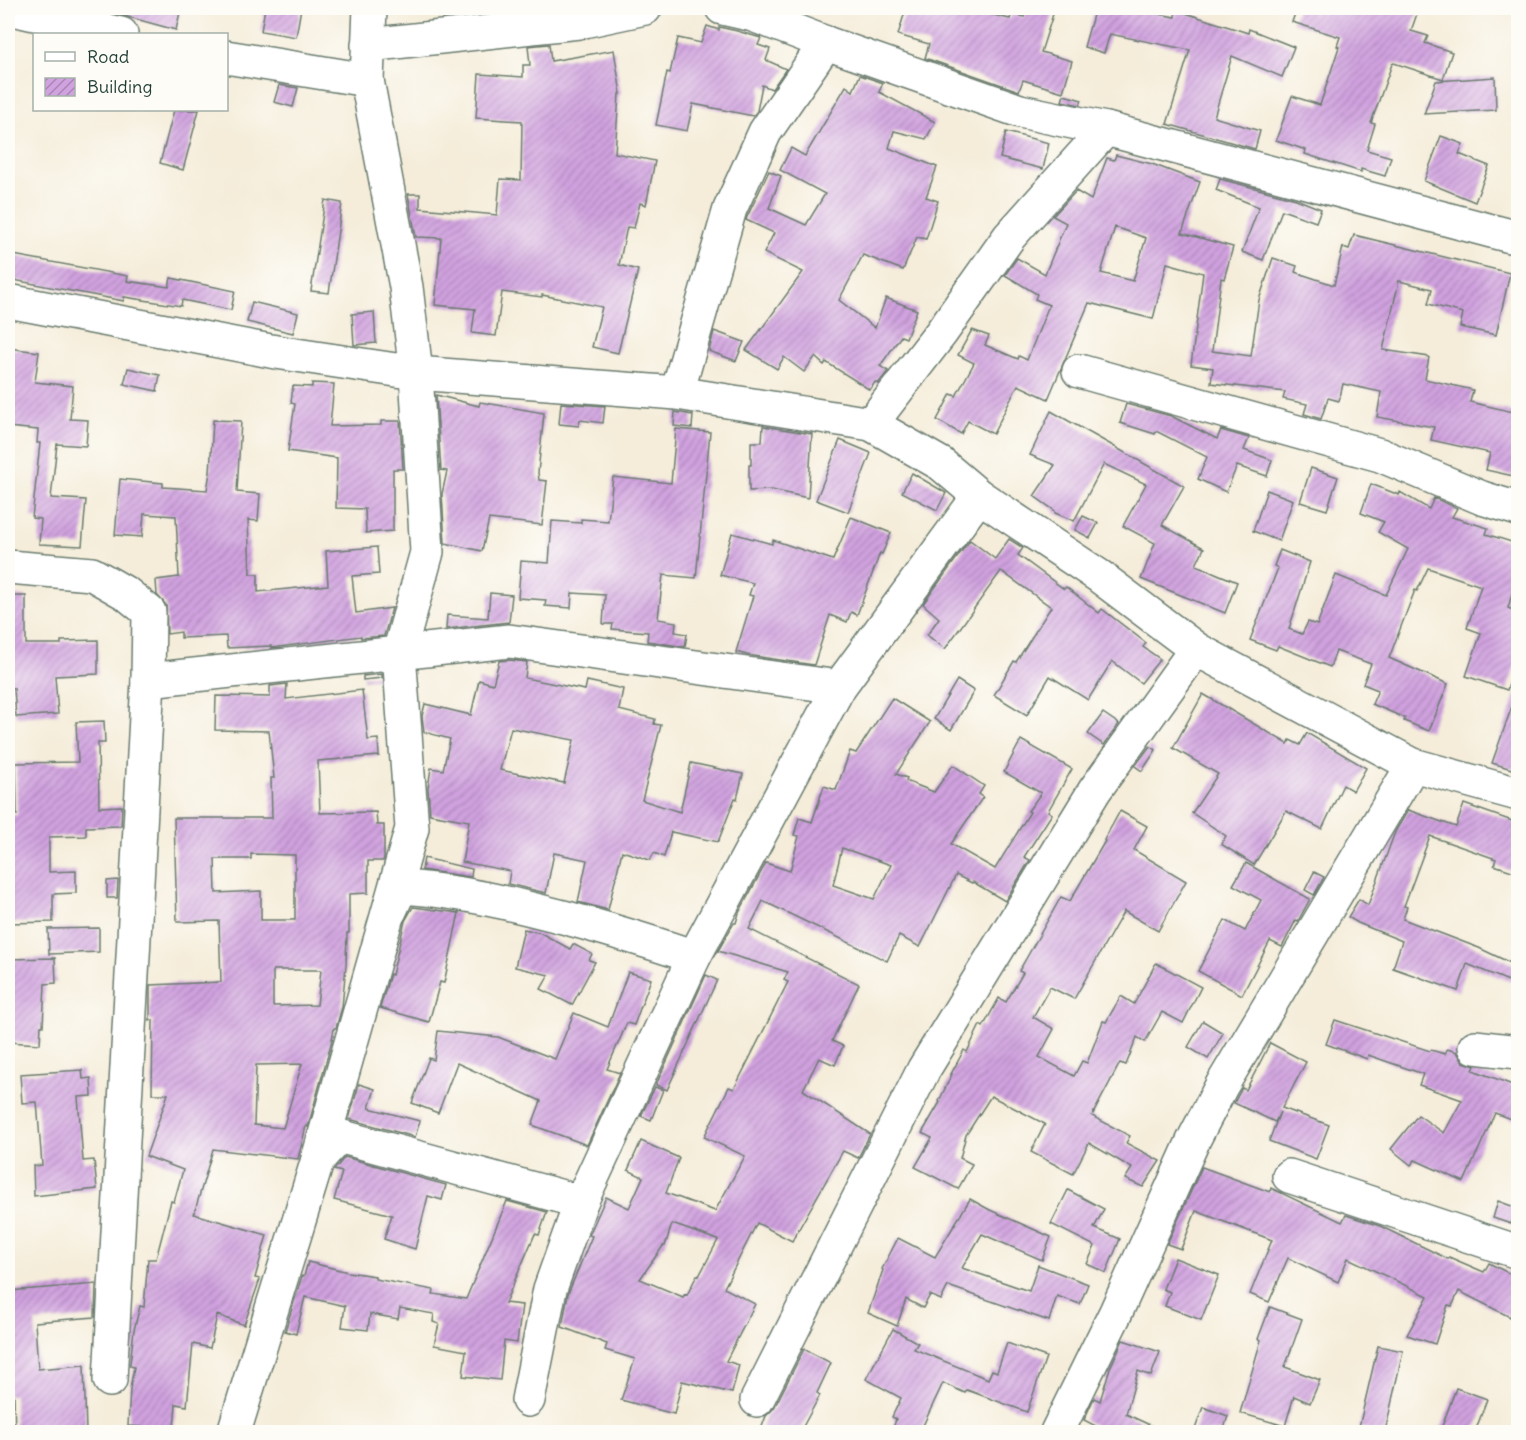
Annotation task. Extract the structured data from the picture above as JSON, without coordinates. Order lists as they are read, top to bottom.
{
  "legend": ["Road", "Building"]
}
